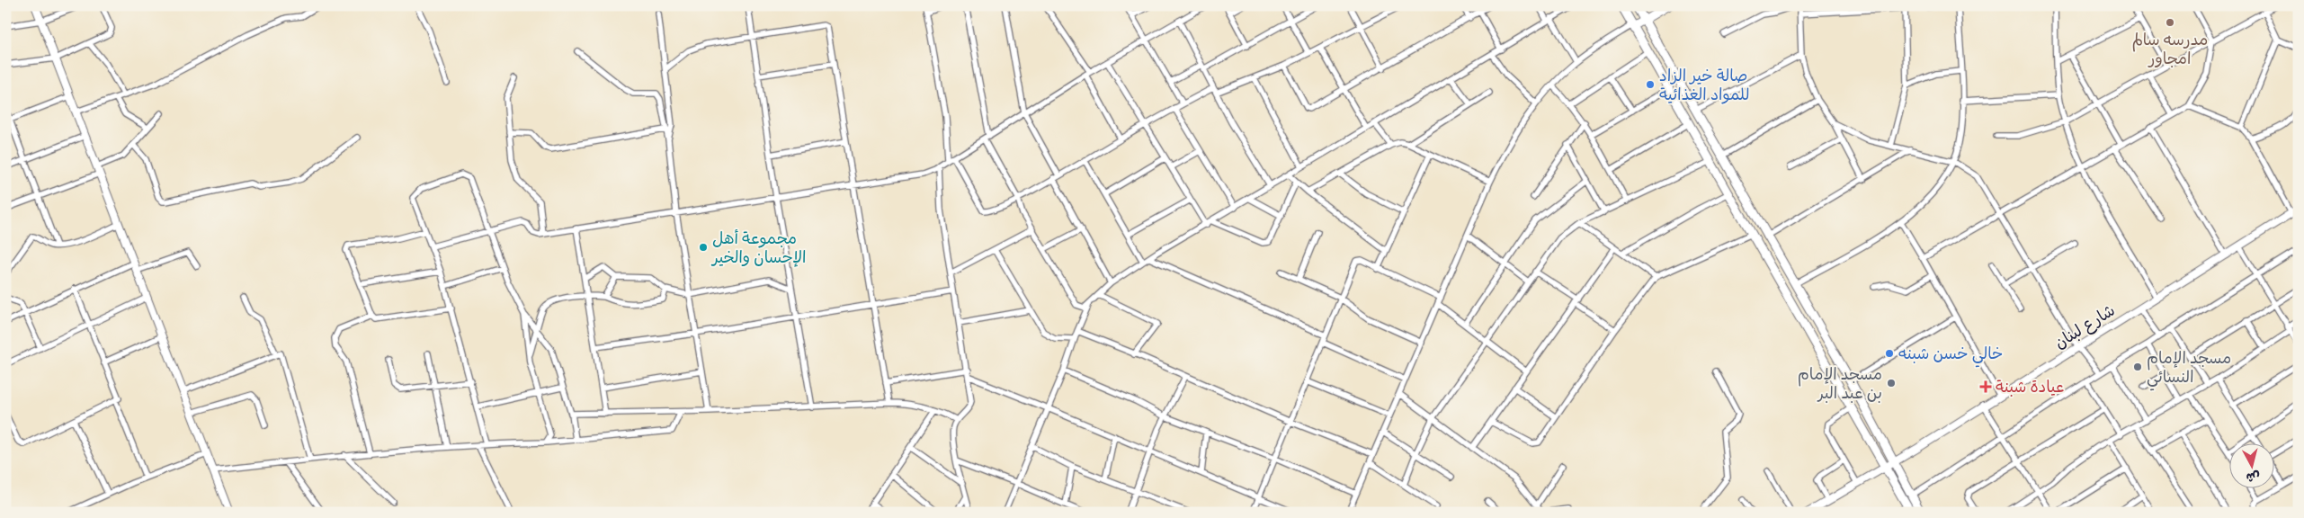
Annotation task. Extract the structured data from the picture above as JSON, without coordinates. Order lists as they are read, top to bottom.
{
  "streets": {
    "street": ["شارع لبنان"]
  },
  "places": {
    "other": [
      "مدرسه سالم امجاور",
      "صالة خير الزاد للمواد الغذائية",
      "مجموعة أهل الإحسان والخير",
      "خالي خسن شبنه",
      "مسجد الإمام النسائي",
      "مسجد الإمام بن عبد البر"
    ],
    "health": ["عيادة شبنة"]
  },
  "north": "bottom"
}
